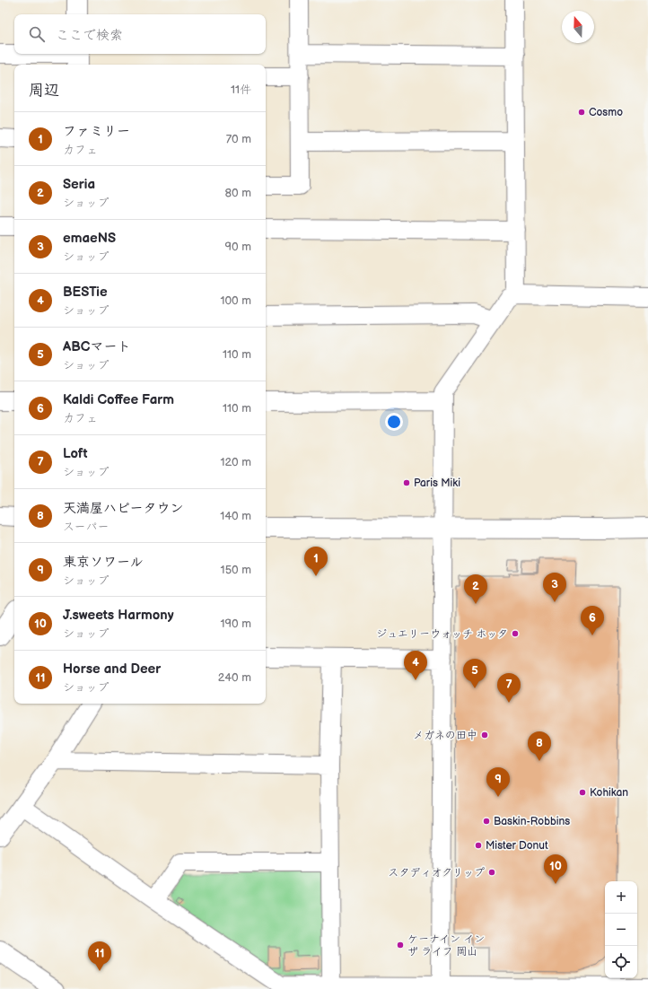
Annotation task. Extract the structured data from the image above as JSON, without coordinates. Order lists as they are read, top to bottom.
{
  "places": [
    "Cosmo",
    "Paris Miki",
    "ジュエリーウォッチ ホッタ",
    "メガネの田中",
    "Kohikan",
    "Baskin-Robbins",
    "Mister Donut",
    "スタディオクリップ",
    "ケーナイン イン ザ ライフ 岡山"
  ],
  "north": "top",
  "page": {
    "search": "ここで検索",
    "heading": ["周辺", "11件"],
    "list": [
      {
        "mark": "1",
        "name": "ファミリー",
        "note": "カフェ",
        "value": "70 m"
      },
      {
        "mark": "2",
        "name": "Seria",
        "note": "ショップ",
        "value": "80 m"
      },
      {
        "mark": "3",
        "name": "emaeNS",
        "note": "ショップ",
        "value": "90 m"
      },
      {
        "mark": "4",
        "name": "BESTie",
        "note": "ショップ",
        "value": "100 m"
      },
      {
        "mark": "5",
        "name": "ABCマート",
        "note": "ショップ",
        "value": "110 m"
      },
      {
        "mark": "6",
        "name": "Kaldi Coffee Farm",
        "note": "カフェ",
        "value": "110 m"
      },
      {
        "mark": "7",
        "name": "Loft",
        "note": "ショップ",
        "value": "120 m"
      },
      {
        "mark": "8",
        "name": "天満屋ハピータウン",
        "note": "スーパー",
        "value": "140 m"
      },
      {
        "mark": "9",
        "name": "東京ソワール",
        "note": "ショップ",
        "value": "150 m"
      },
      {
        "mark": "10",
        "name": "J.sweets Harmony",
        "note": "ショップ",
        "value": "190 m"
      },
      {
        "mark": "11",
        "name": "Horse and Deer",
        "note": "ショップ",
        "value": "240 m"
      }
    ],
    "pins": [
      "1",
      "3",
      "2",
      "6",
      "4",
      "5",
      "7",
      "8",
      "9",
      "10",
      "11"
    ],
    "map_buttons": ["+", "−"]
  }
}
